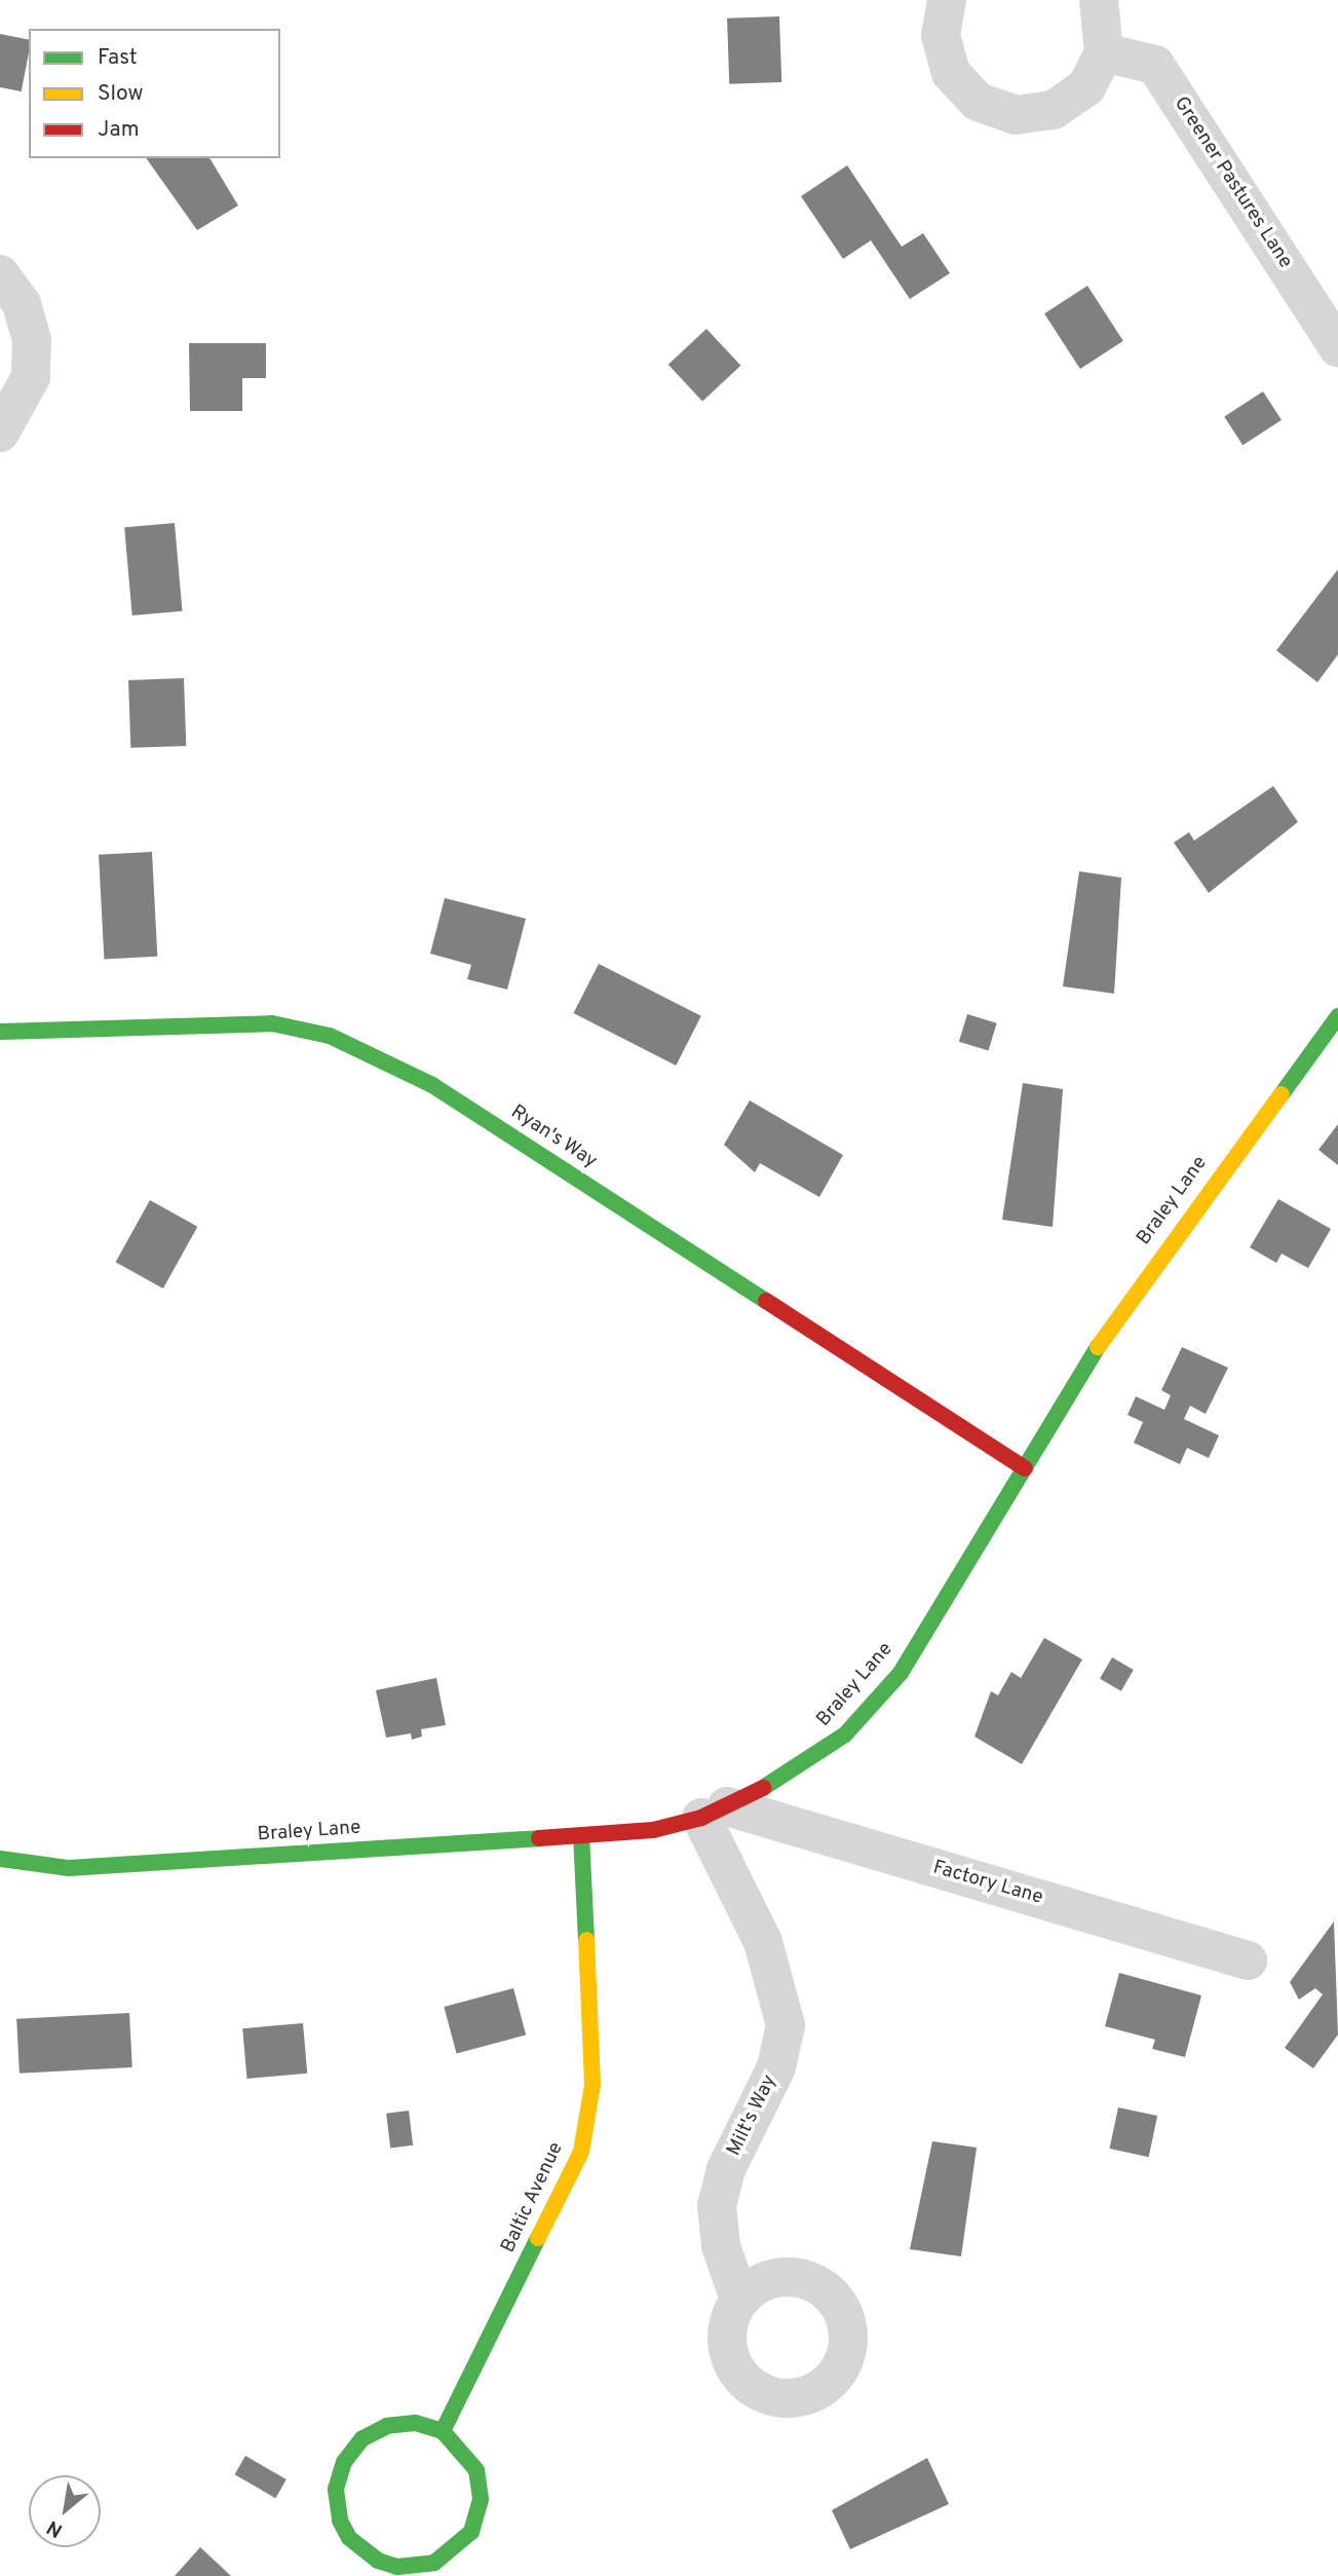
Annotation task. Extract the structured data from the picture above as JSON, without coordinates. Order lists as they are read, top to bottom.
{
  "streets": {
    "street": [
      "Greener Pastures Lane",
      "Ryan's Way",
      "Braley Lane",
      "Factory Lane",
      "Milt's Way",
      "Baltic Avenue"
    ]
  },
  "crossings": [
    ["Ryan's Way", "Braley Lane"],
    ["Braley Lane", "Factory Lane"],
    ["Braley Lane", "Milt's Way"],
    ["Braley Lane", "Baltic Avenue"],
    ["Factory Lane", "Milt's Way"]
  ],
  "legend": ["Fast", "Slow", "Jam"],
  "north": "bottom left"
}
